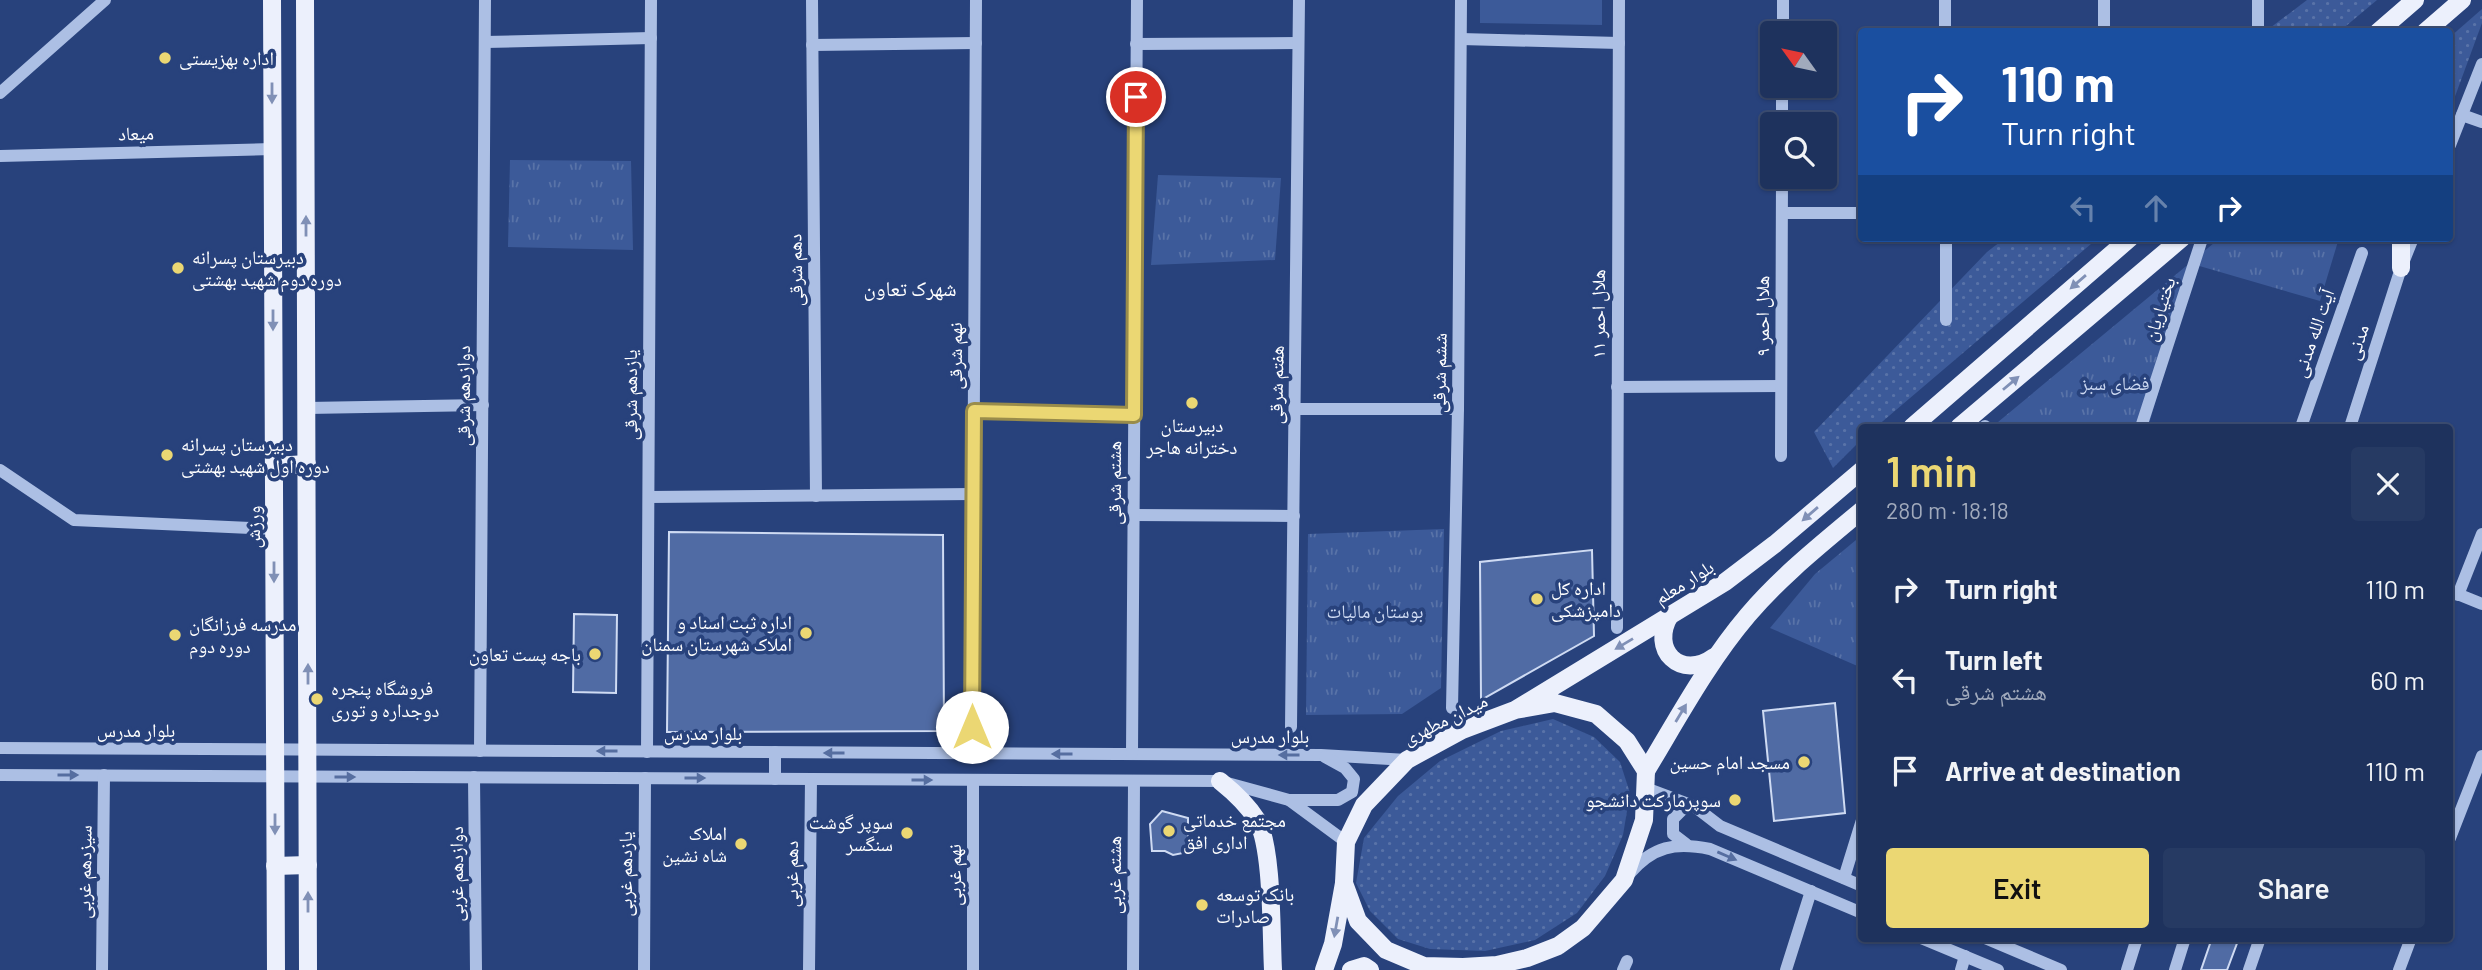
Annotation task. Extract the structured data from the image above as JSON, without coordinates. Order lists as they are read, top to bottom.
{
  "streets": {
    "main road": ["ورزش", "بلوار معلم", "میدان مطهری"],
    "street": [
      "میعاد",
      "دهم شرقی",
      "بختیاریان",
      "هلال احمر ۱۱",
      "هلال احمر ۹",
      "آیت الله مدنی",
      "مدنی",
      "نهم شرقی",
      "ششم شرقی",
      "هفتم شرقی",
      "یازدهم شرقی",
      "دوازدهم شرقی",
      "هشتم شرقی",
      "بلوار مدرس",
      "سیزدهم غربی",
      "دوازدهم غربی",
      "یازدهم غربی",
      "دهم غربی",
      "نهم غربی",
      "هشتم غربی"
    ]
  },
  "crossings": [
    ["میعاد", "ورزش"],
    ["نهم شرقی", "بلوار مدرس"],
    ["یازدهم شرقی", "بلوار مدرس"],
    ["دوازدهم شرقی", "بلوار مدرس"],
    ["هشتم شرقی", "بلوار مدرس"],
    ["ورزش", "بلوار مدرس"],
    ["بلوار معلم", "میدان مطهری"],
    ["میدان مطهری", "بلوار مدرس"]
  ],
  "districts": ["شهرک تعاون"],
  "parks": ["فضای سبز", "بوستان مالیات"],
  "places": [
    "اداره بهزیستی",
    "دبیرستان پسرانه دوره دوم شهید بهشتی",
    "دبیرستان دخترانه هاجر",
    "دبیرستان پسرانه دوره اول شهید بهشتی",
    "اداره کل دامپزشکی",
    "اداره ثبت اسناد و املاک شهرستان سمنان",
    "مدرسه فرزانگان دوره دوم",
    "باجه پست تعاون",
    "فروشگاه پنجره دوجداره و توری",
    "مسجد امام حسین",
    "سوپرمارکت دانشجو",
    "مجتمع خدماتی اداری افق",
    "سوپر گوشت سنگسر",
    "املاک شاه نشین",
    "بانک توسعه صادرات"
  ],
  "north": "top left",
  "page": {
    "turn": ["110 m", "Turn right"],
    "heading": ["1 min", "280 m · 18:18"],
    "list": [
      {
        "name": "Turn right",
        "value": "110 m"
      },
      {
        "name": "Turn left",
        "note": "هشتم شرقی",
        "value": "60 m"
      },
      {
        "name": "Arrive at destination",
        "value": "110 m"
      }
    ],
    "buttons": ["Exit", "Share"]
  }
}
